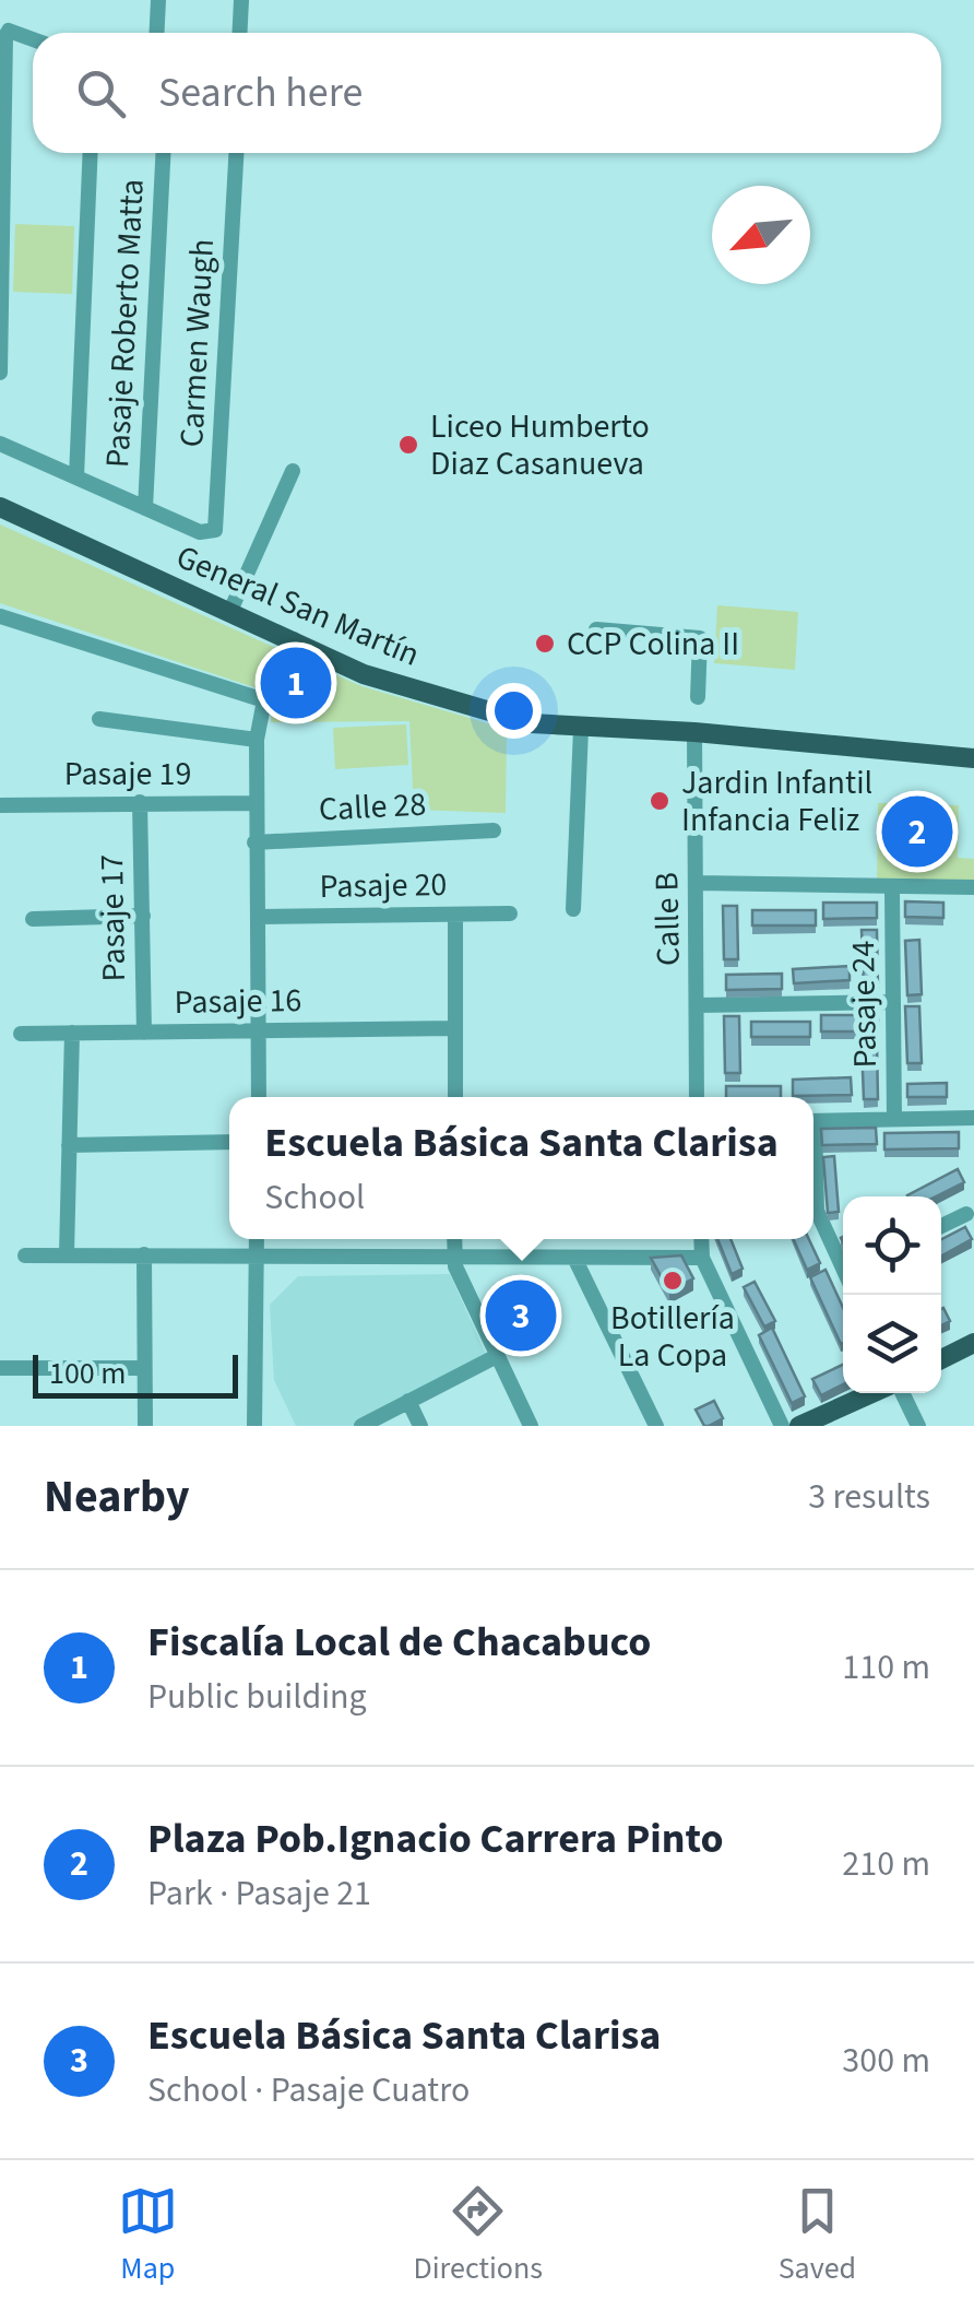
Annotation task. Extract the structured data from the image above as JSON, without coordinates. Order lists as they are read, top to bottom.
{
  "streets": {
    "main road": ["General San Martín"],
    "street": [
      "Pasaje Roberto Matta",
      "Carmen Waugh",
      "Pasaje 19",
      "Calle 28",
      "Pasaje 20",
      "Pasaje 17",
      "Calle B",
      "Pasaje 16",
      "Pasaje 24"
    ]
  },
  "crossings": [
    ["Pasaje Roberto Matta", "Carmen Waugh"],
    ["General San Martín", "Calle B"],
    ["Pasaje 19", "Pasaje 17"],
    ["Pasaje 17", "Pasaje 16"]
  ],
  "places": [
    "Liceo Humberto Diaz Casanueva",
    "CCP Colina II",
    "Jardin Infantil Infancia Feliz",
    "Botillería La Copa"
  ],
  "scale_bar": "100 m",
  "north": "bottom left",
  "page": {
    "search": "Search here",
    "pins": ["1", "2", "3"],
    "popup": ["Escuela Básica Santa Clarisa", "School"],
    "scale": "100 m",
    "heading": ["Nearby", "3 results"],
    "list": [
      {
        "mark": "1",
        "name": "Fiscalía Local de Chacabuco",
        "note": "Public building",
        "value": "110 m"
      },
      {
        "mark": "2",
        "name": "Plaza Pob.Ignacio Carrera Pinto",
        "note": "Park · Pasaje 21",
        "value": "210 m"
      },
      {
        "mark": "3",
        "name": "Escuela Básica Santa Clarisa",
        "note": "School · Pasaje Cuatro",
        "value": "300 m"
      }
    ],
    "nav": ["Map", "Directions", "Saved"]
  }
}
